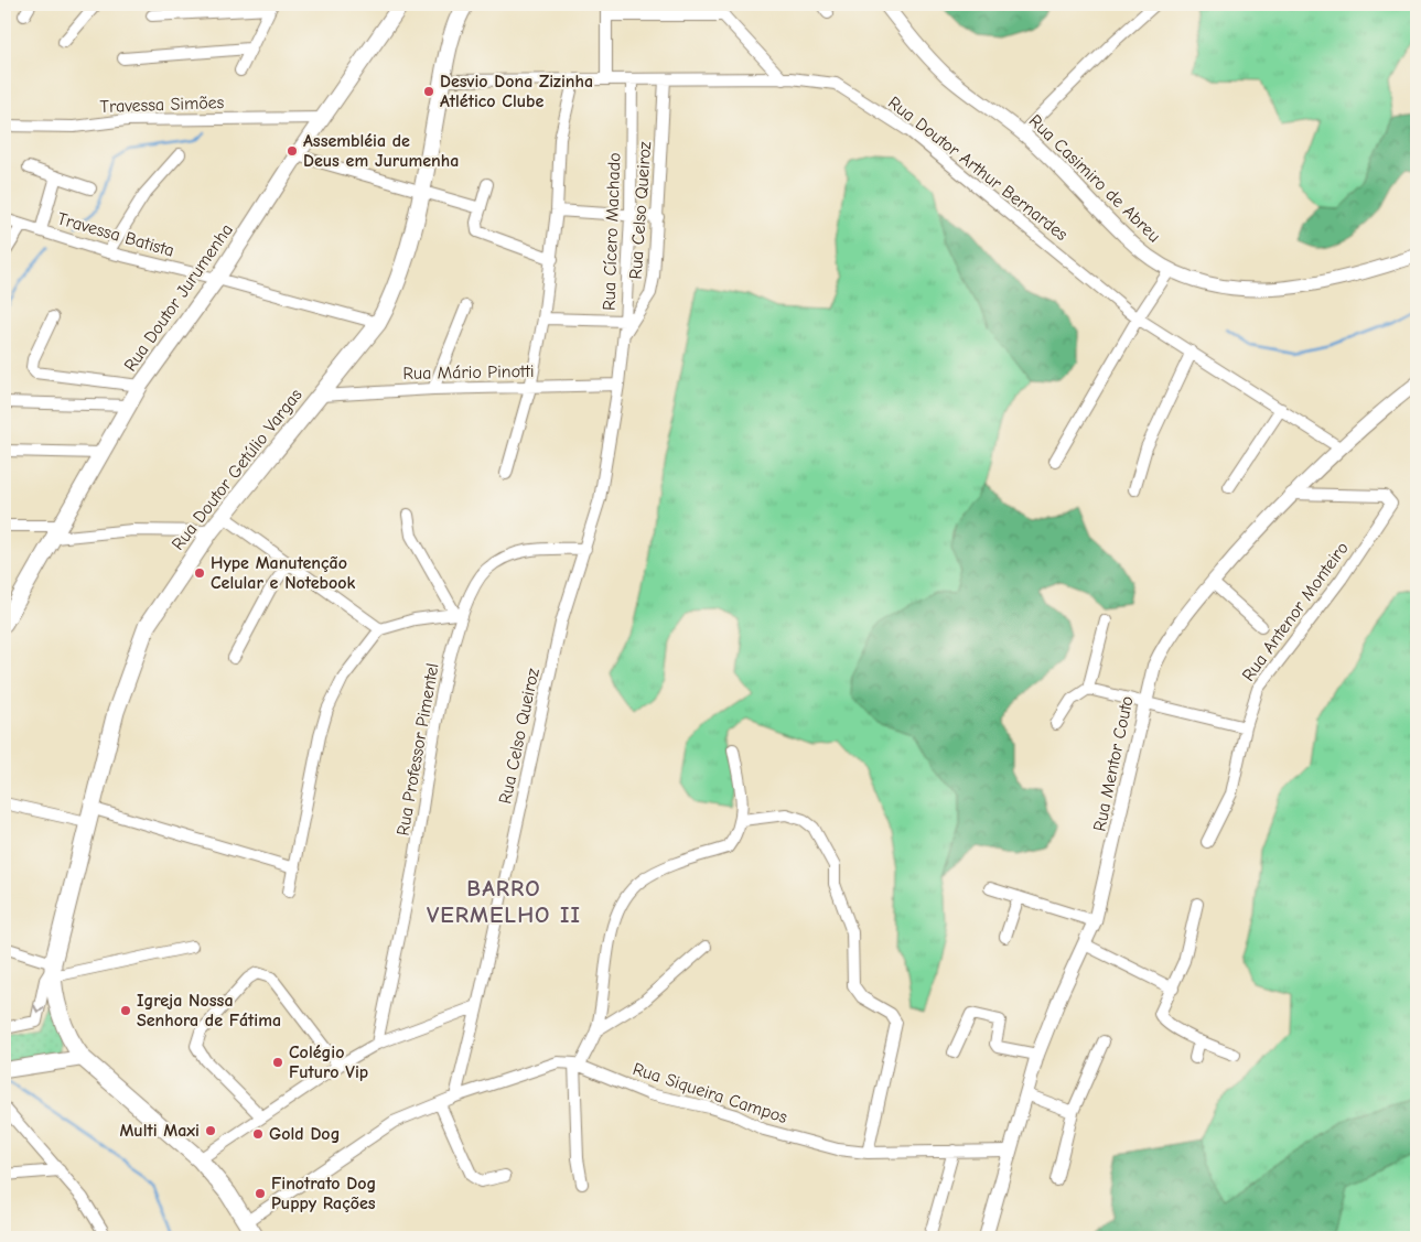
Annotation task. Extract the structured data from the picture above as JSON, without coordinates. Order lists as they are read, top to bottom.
{
  "streets": {
    "main road": ["Rua Doutor Jurumenha", "Rua Doutor Getúlio Vargas"],
    "street": [
      "Travessa Simões",
      "Rua Doutor Arthur Bernardes",
      "Rua Casimiro de Abreu",
      "Rua Celso Queiroz",
      "Rua Cícero Machado",
      "Travessa Batista",
      "Rua Mário Pinotti",
      "Rua Antenor Monteiro",
      "Rua Professor Pimentel",
      "Rua Mentor Couto",
      "Rua Siqueira Campos"
    ]
  },
  "crossings": [
    ["Travessa Simões", "Rua Doutor Jurumenha"],
    ["Rua Doutor Arthur Bernardes", "Rua Celso Queiroz"],
    ["Rua Doutor Arthur Bernardes", "Rua Cícero Machado"],
    ["Rua Doutor Arthur Bernardes", "Rua Doutor Getúlio Vargas"],
    ["Rua Doutor Arthur Bernardes", "Rua Mentor Couto"],
    ["Rua Celso Queiroz", "Rua Cícero Machado"],
    ["Rua Celso Queiroz", "Rua Mário Pinotti"],
    ["Rua Celso Queiroz", "Rua Professor Pimentel"],
    ["Rua Celso Queiroz", "Rua Siqueira Campos"],
    ["Rua Cícero Machado", "Rua Mário Pinotti"],
    ["Travessa Batista", "Rua Doutor Jurumenha"],
    ["Travessa Batista", "Rua Doutor Getúlio Vargas"],
    ["Rua Mário Pinotti", "Rua Doutor Getúlio Vargas"],
    ["Rua Doutor Getúlio Vargas", "Rua Siqueira Campos"],
    ["Rua Antenor Monteiro", "Rua Mentor Couto"],
    ["Rua Mentor Couto", "Rua Siqueira Campos"]
  ],
  "districts": ["BARRO VERMELHO II"],
  "places": [
    "Desvio Dona Zizinha Atlético Clube",
    "Assembléia de Deus em Jurumenha",
    "Hype Manutenção Celular e Notebook",
    "Igreja Nossa Senhora de Fátima",
    "Colégio Futuro Vip",
    "Multi Maxi",
    "Gold Dog",
    "Finotrato Dog Puppy Rações"
  ]
}
